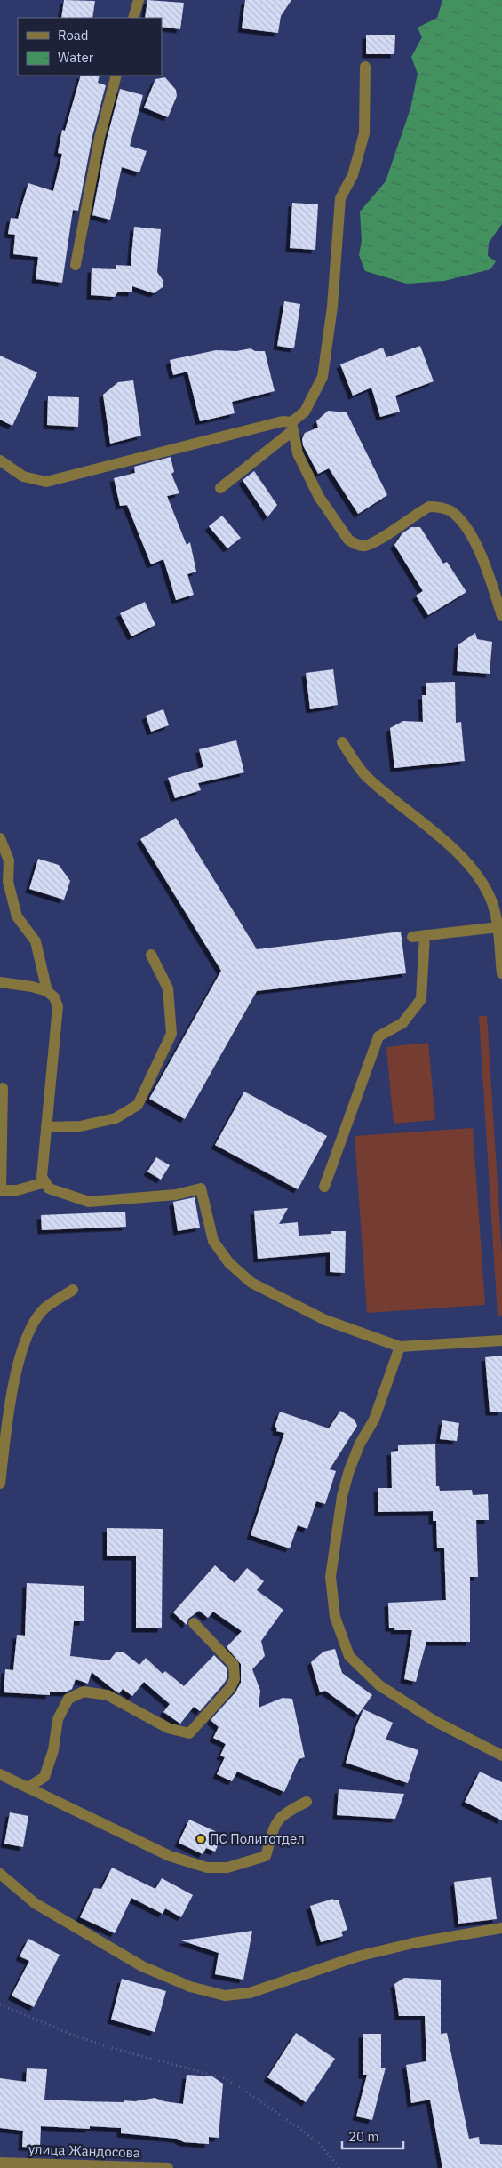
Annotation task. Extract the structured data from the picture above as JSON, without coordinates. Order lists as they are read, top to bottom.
{
  "streets": {
    "street": ["улица Жандосова"]
  },
  "places": ["ПС Политотдел"],
  "legend": ["Road", "Water"],
  "scale_bar": "20 m"
}
